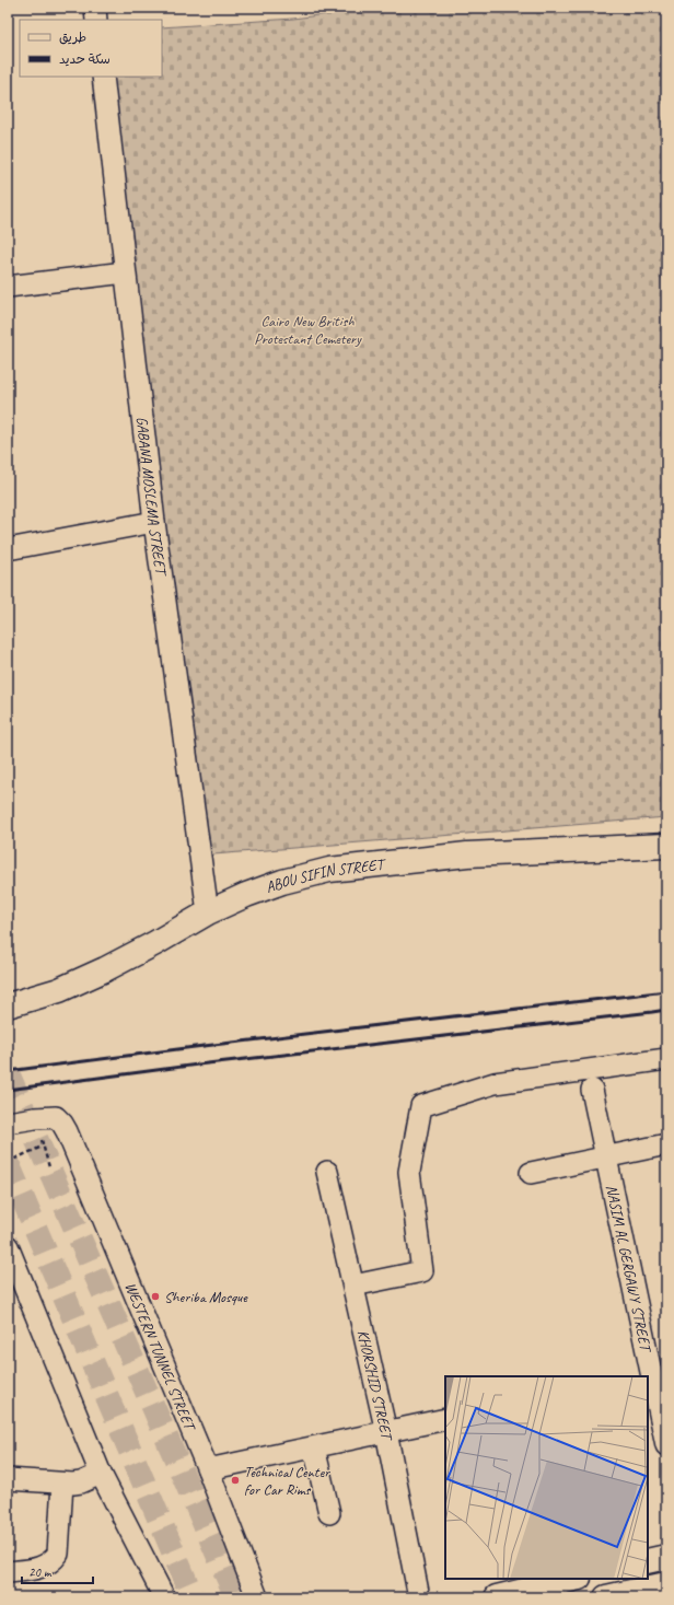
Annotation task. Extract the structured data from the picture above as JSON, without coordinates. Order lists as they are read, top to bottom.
{
  "streets": {
    "main road": ["ABOU SIFIN STREET"],
    "street": [
      "GABANA MOSLEMA STREET",
      "NASIM AL GERGAWY STREET",
      "WESTERN TUNNEL STREET",
      "KHORSHID STREET"
    ]
  },
  "crossings": [
    ["GABANA MOSLEMA STREET", "ABOU SIFIN STREET"]
  ],
  "parks": ["Cairo New British Protestant Cemetery"],
  "places": ["Sheriba Mosque", "Technical Center for Car Rims"],
  "legend": ["طريق", "سكة حديد"],
  "scale_bar": "20 m"
}
